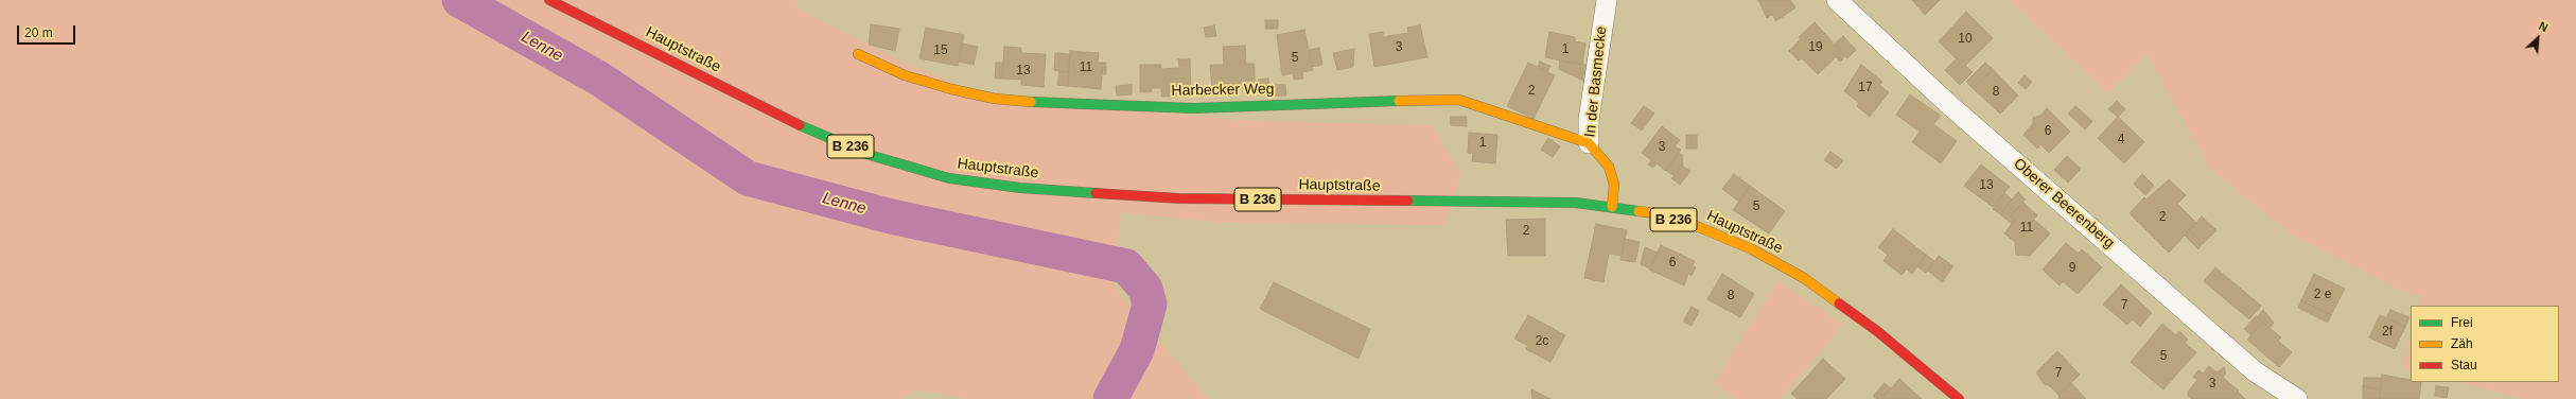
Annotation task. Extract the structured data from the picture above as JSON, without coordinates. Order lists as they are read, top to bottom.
{
  "streets": {
    "main road": [
      "Hauptstraße",
      "In der Basmecke",
      "Harbecker Weg",
      "B 236"
    ],
    "street": ["Oberer Beerenberg"]
  },
  "crossings": [
    ["Hauptstraße", "In der Basmecke"],
    ["In der Basmecke", "Harbecker Weg"]
  ],
  "water": ["Lenne"],
  "house_numbers": [
    "10",
    "3",
    "19",
    "1",
    "15",
    "5",
    "11",
    "13",
    "17",
    "2",
    "8",
    "6",
    "4",
    "1",
    "3",
    "13",
    "5",
    "2",
    "11",
    "2",
    "6",
    "9",
    "2 e",
    "8",
    "7",
    "2f",
    "2c",
    "5",
    "7",
    "3"
  ],
  "legend": ["Frei", "Zäh", "Stau"],
  "scale_bar": "20 m",
  "north": "top right"
}
